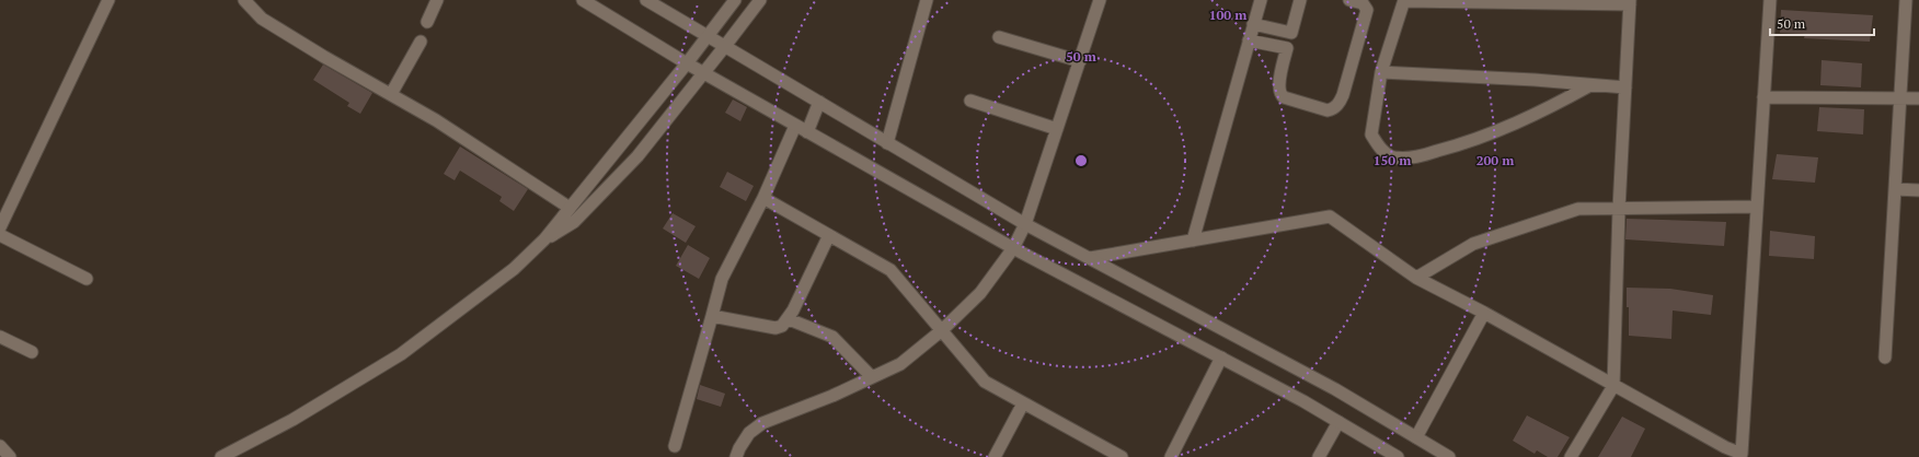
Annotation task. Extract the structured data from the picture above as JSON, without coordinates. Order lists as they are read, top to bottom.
{
  "scale_bar": "50 m",
  "rings": [
    "100 m",
    "50 m",
    "150 m",
    "200 m"
  ]
}
